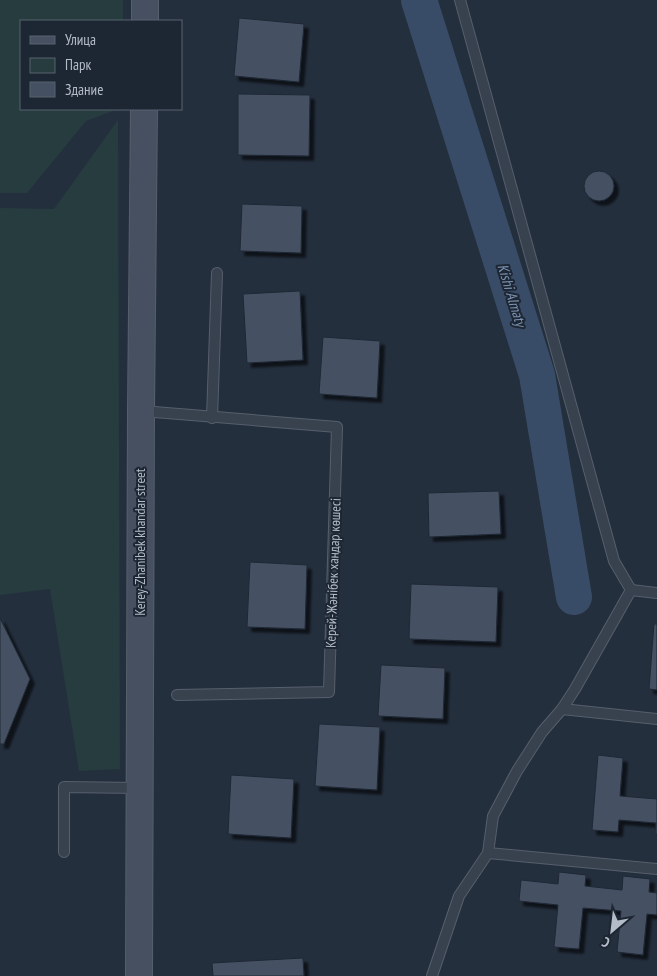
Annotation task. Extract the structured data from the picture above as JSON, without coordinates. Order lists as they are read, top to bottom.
{
  "streets": {
    "main road": ["Kerey-Zhanibek khandar street"],
    "lane": ["Керей-Жәнібек хандар көшесі"]
  },
  "crossings": [
    ["Kerey-Zhanibek khandar street", "Керей-Жәнібек хандар көшесі"]
  ],
  "water": ["Kіshі Almaty"],
  "legend": ["Улица", "Парк", "Здание"],
  "north": "bottom left"
}
